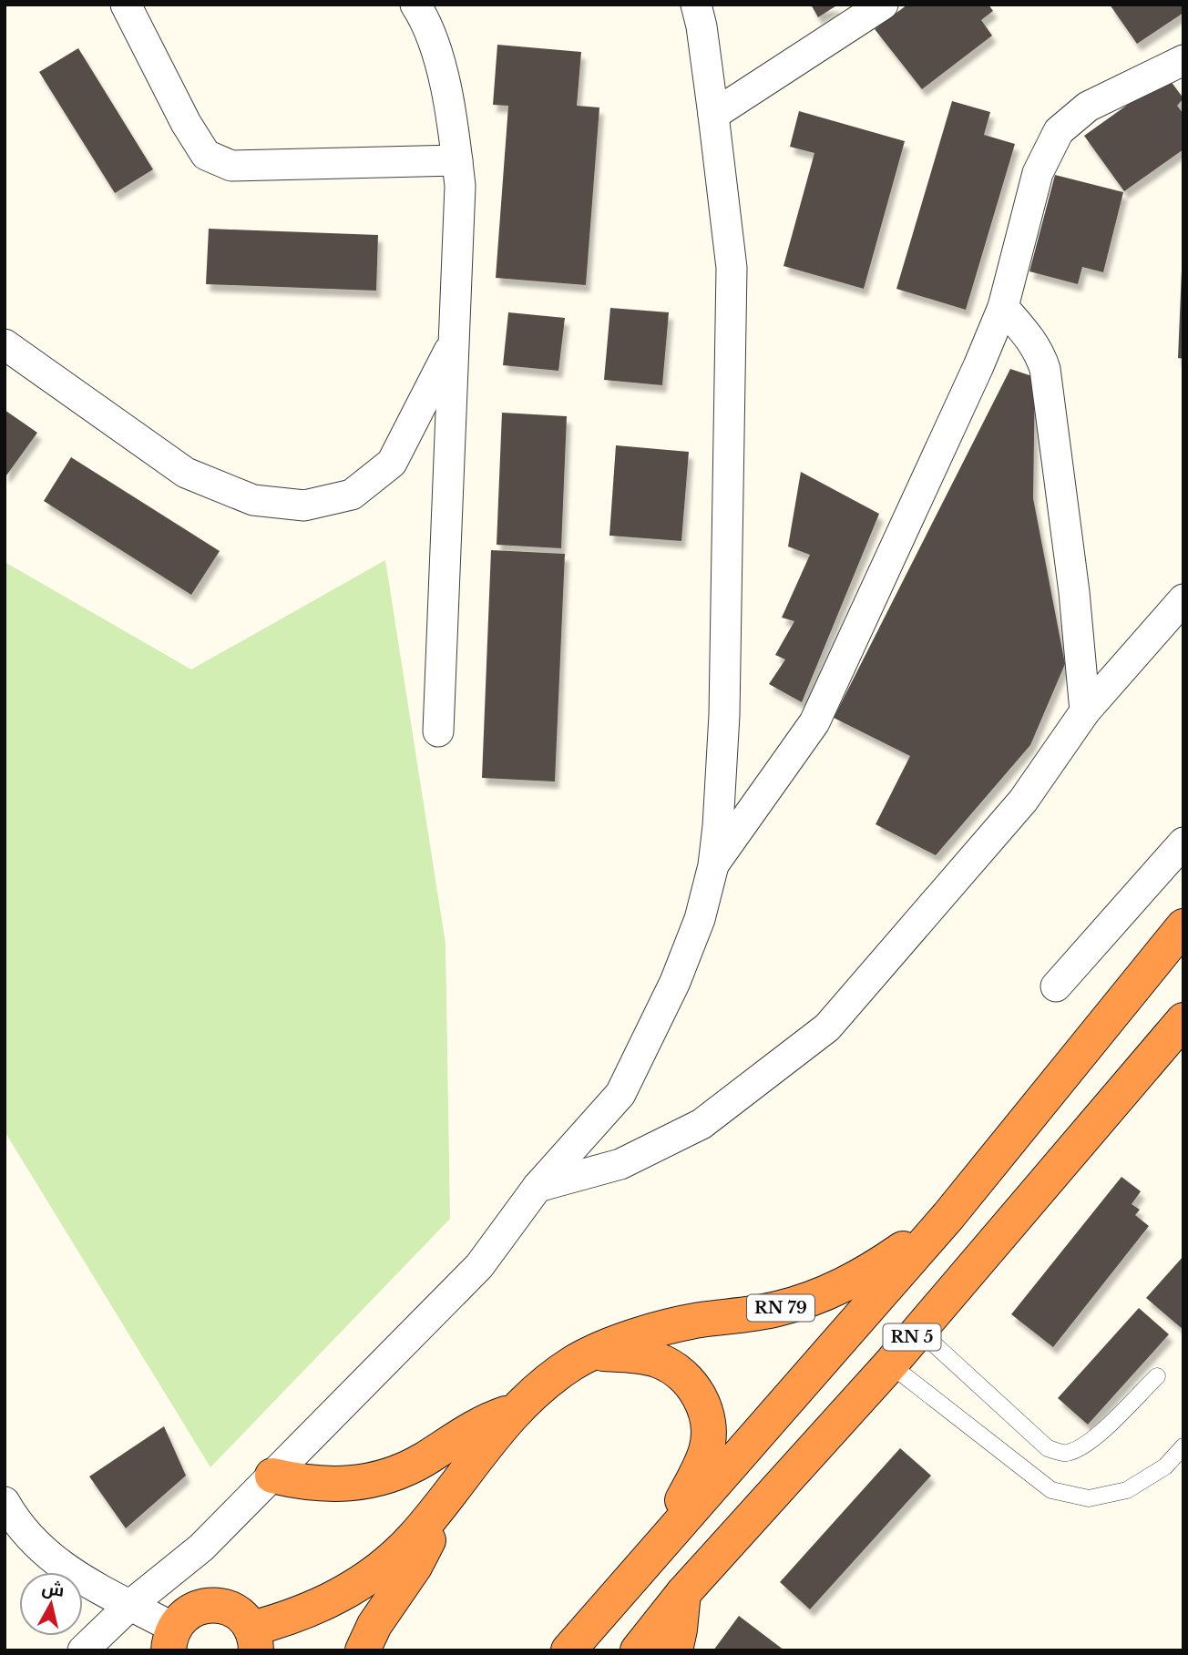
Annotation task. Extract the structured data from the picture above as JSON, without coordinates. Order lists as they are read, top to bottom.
{
  "streets": {
    "highway": ["RN 79", "RN 5"]
  },
  "crossings": [
    ["RN 79", "RN 5"]
  ],
  "north": "top"
}
